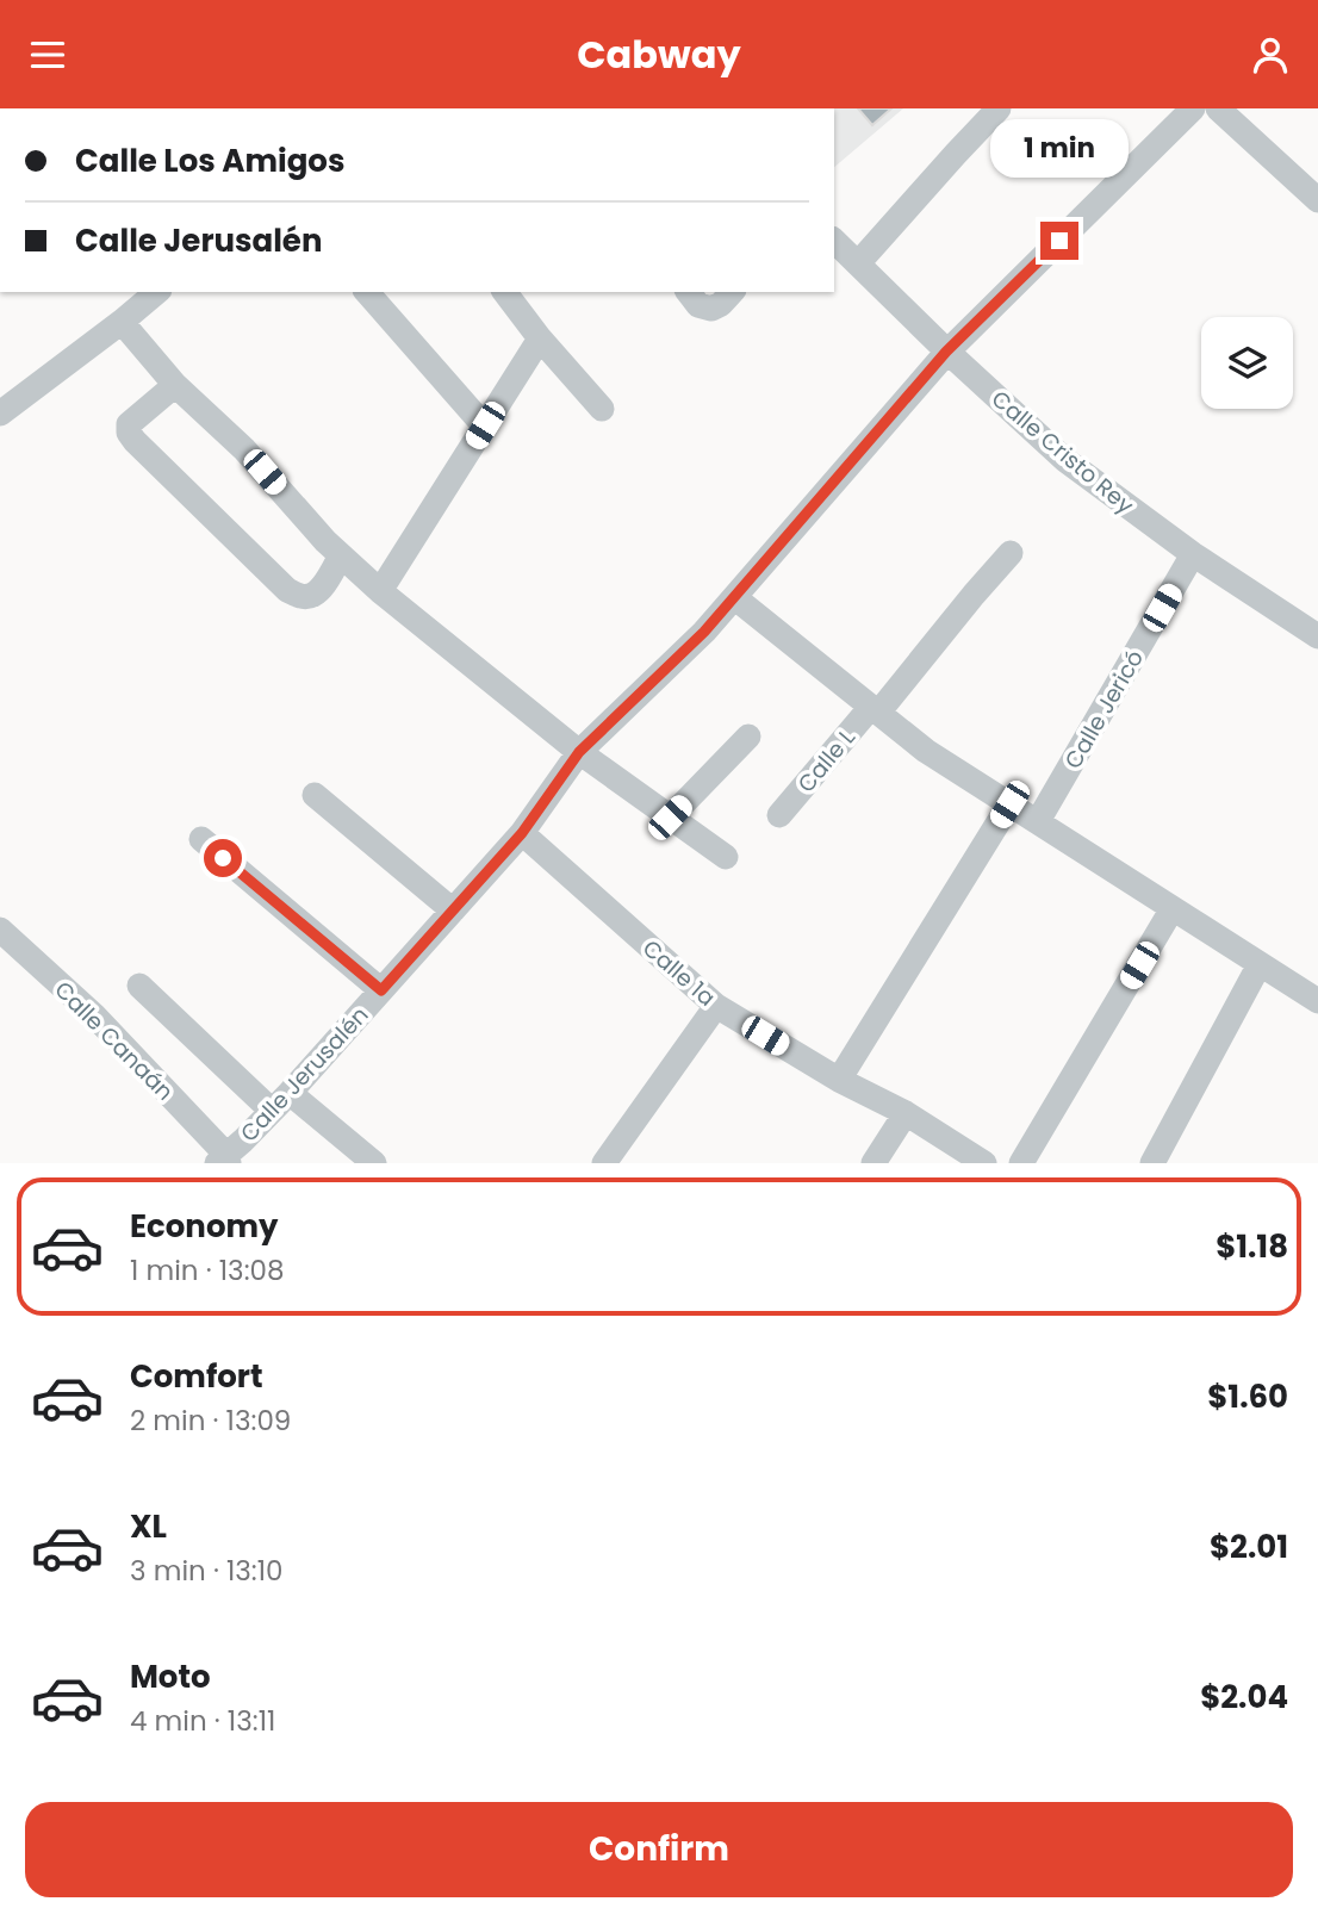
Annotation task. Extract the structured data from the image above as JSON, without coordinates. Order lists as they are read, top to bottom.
{
  "streets": {
    "street": [
      "Calle Cristo Rey",
      "Calle Jericó",
      "Calle L",
      "Calle 1a",
      "Calle Canaán",
      "Calle Jerusalén"
    ]
  },
  "crossings": [
    ["Calle Cristo Rey", "Calle Jericó"],
    ["Calle Cristo Rey", "Calle Jerusalén"],
    ["Calle 1a", "Calle Jerusalén"],
    ["Calle Canaán", "Calle Jerusalén"]
  ],
  "page": {
    "header": "Cabway",
    "banner": ["Calle Los Amigos", "Calle Jerusalén"],
    "bubble": "1 min",
    "list": [
      {
        "name": "Economy",
        "note": "1 min · 13:08",
        "value": "$1.18"
      },
      {
        "name": "Comfort",
        "note": "2 min · 13:09",
        "value": "$1.60"
      },
      {
        "name": "XL",
        "note": "3 min · 13:10",
        "value": "$2.01"
      },
      {
        "name": "Moto",
        "note": "4 min · 13:11",
        "value": "$2.04"
      }
    ],
    "buttons": "Confirm"
  }
}
